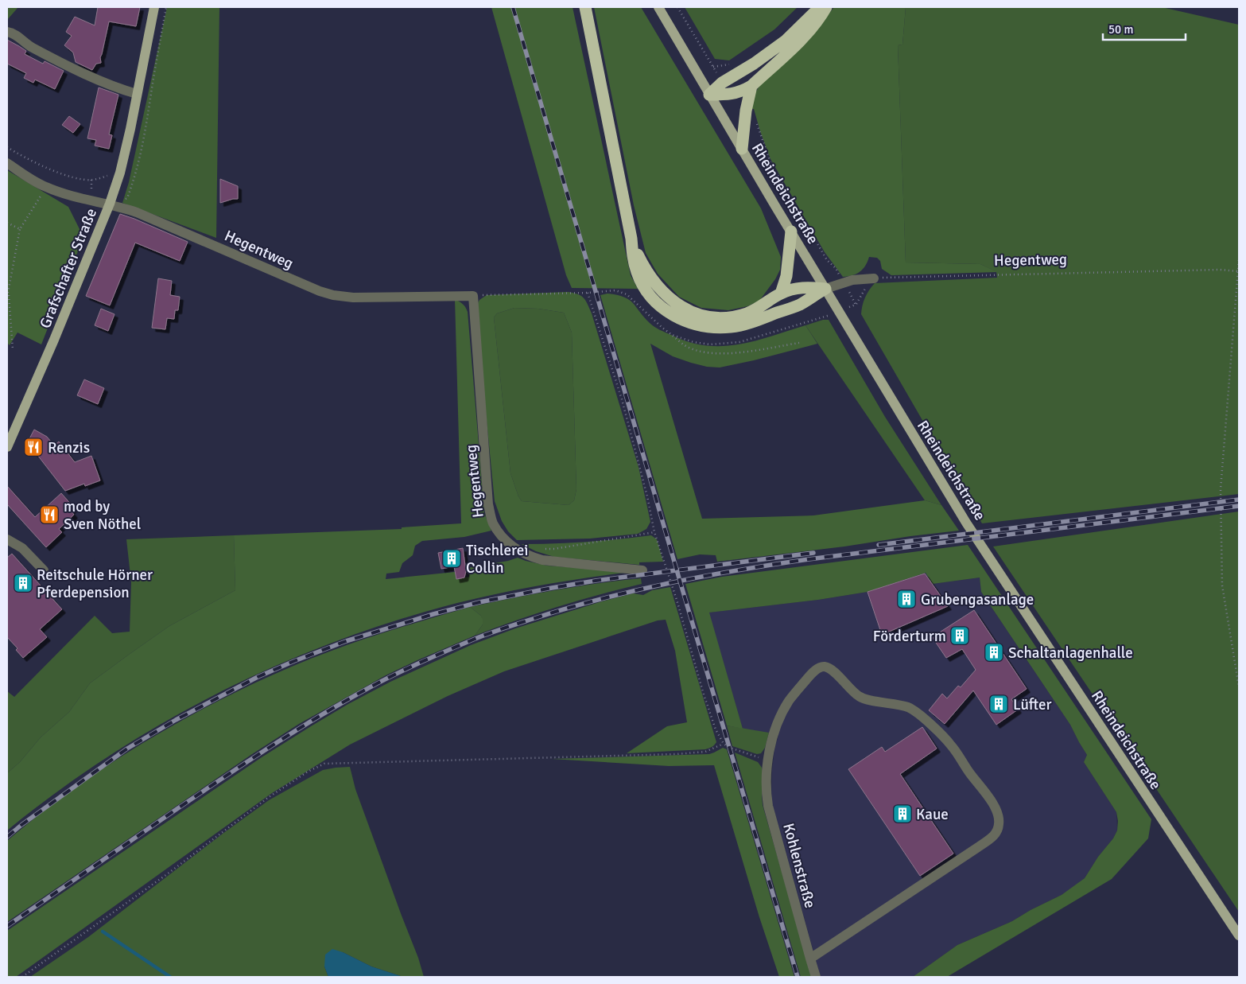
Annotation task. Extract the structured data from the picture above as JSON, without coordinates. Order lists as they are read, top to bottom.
{
  "streets": {
    "main road": ["Rheindeichstraße", "Grafschafter Straße"],
    "street": ["Hegentweg", "Kohlenstraße"]
  },
  "crossings": [
    ["Hegentweg", "Grafschafter Straße"]
  ],
  "places": {
    "restaurant": ["Renzis", "mod by Sven Nöthel"],
    "building": [
      "Tischlerei Collin",
      "Reitschule Hörner Pferdepension",
      "Grubengasanlage",
      "Förderturm",
      "Schaltanlagenhalle",
      "Lüfter",
      "Kaue"
    ]
  },
  "scale_bar": "50 m"
}
